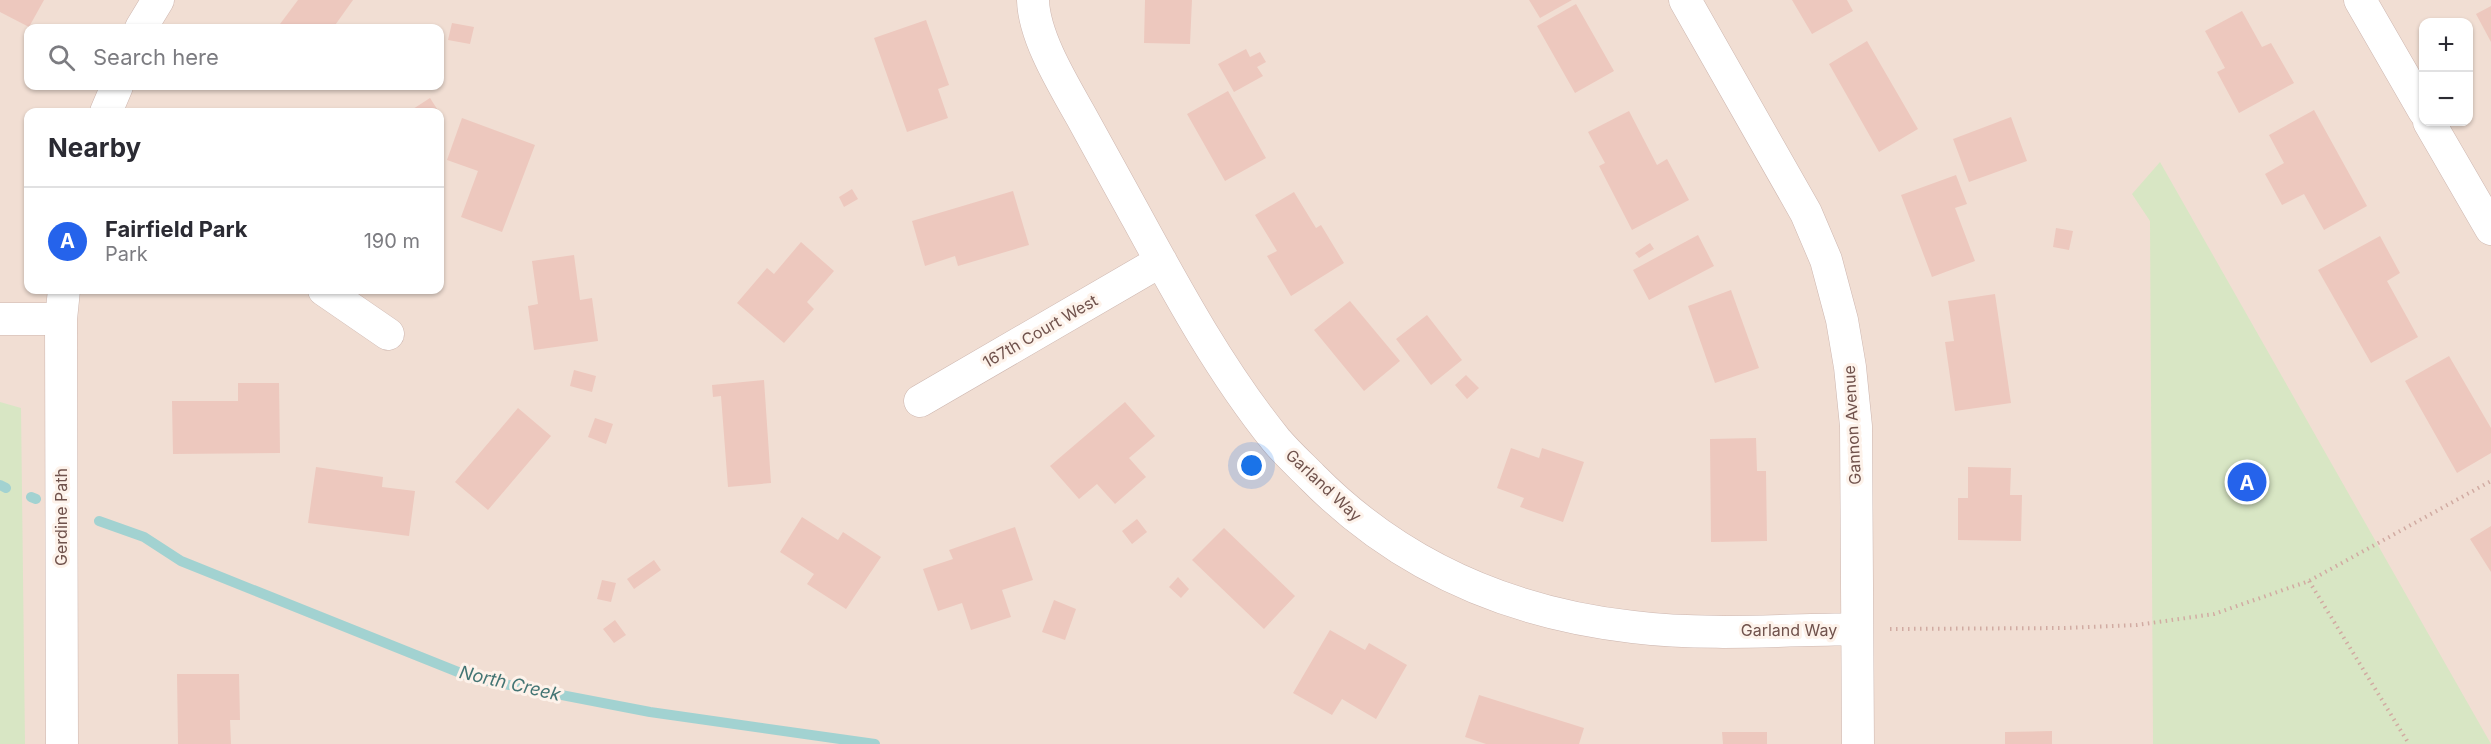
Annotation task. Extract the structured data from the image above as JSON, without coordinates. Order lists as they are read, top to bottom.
{
  "streets": {
    "street": [
      "167th Court West",
      "Gannon Avenue",
      "Garland Way",
      "Gerdine Path"
    ]
  },
  "crossings": [
    ["167th Court West", "Garland Way"],
    ["Gannon Avenue", "Garland Way"]
  ],
  "water": ["North Creek"],
  "page": {
    "map_buttons": ["+", "−"],
    "search": "Search here",
    "heading": "Nearby",
    "list": [
      {
        "mark": "A",
        "name": "Fairfield Park",
        "note": "Park",
        "value": "190 m"
      }
    ],
    "pins": "A"
  }
}
